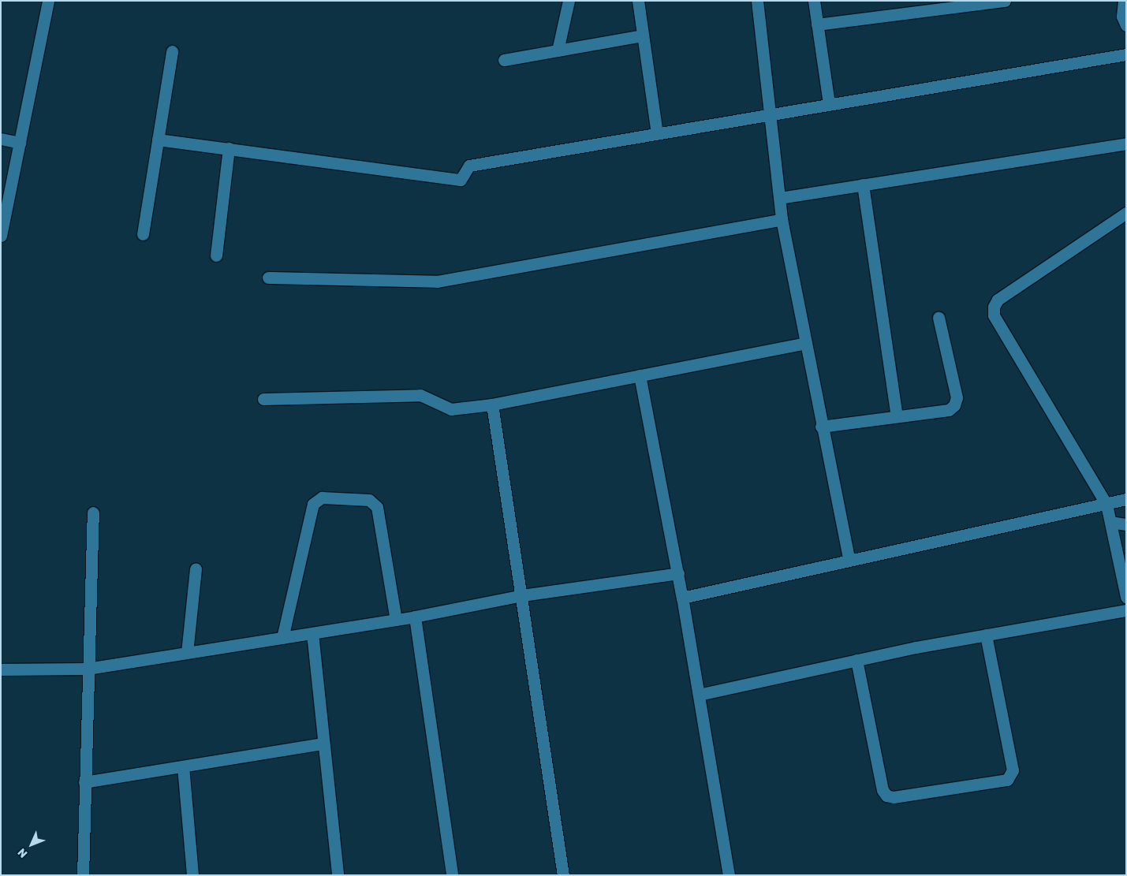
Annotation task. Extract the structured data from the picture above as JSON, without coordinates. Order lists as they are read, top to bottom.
{
  "north": "bottom left"
}
